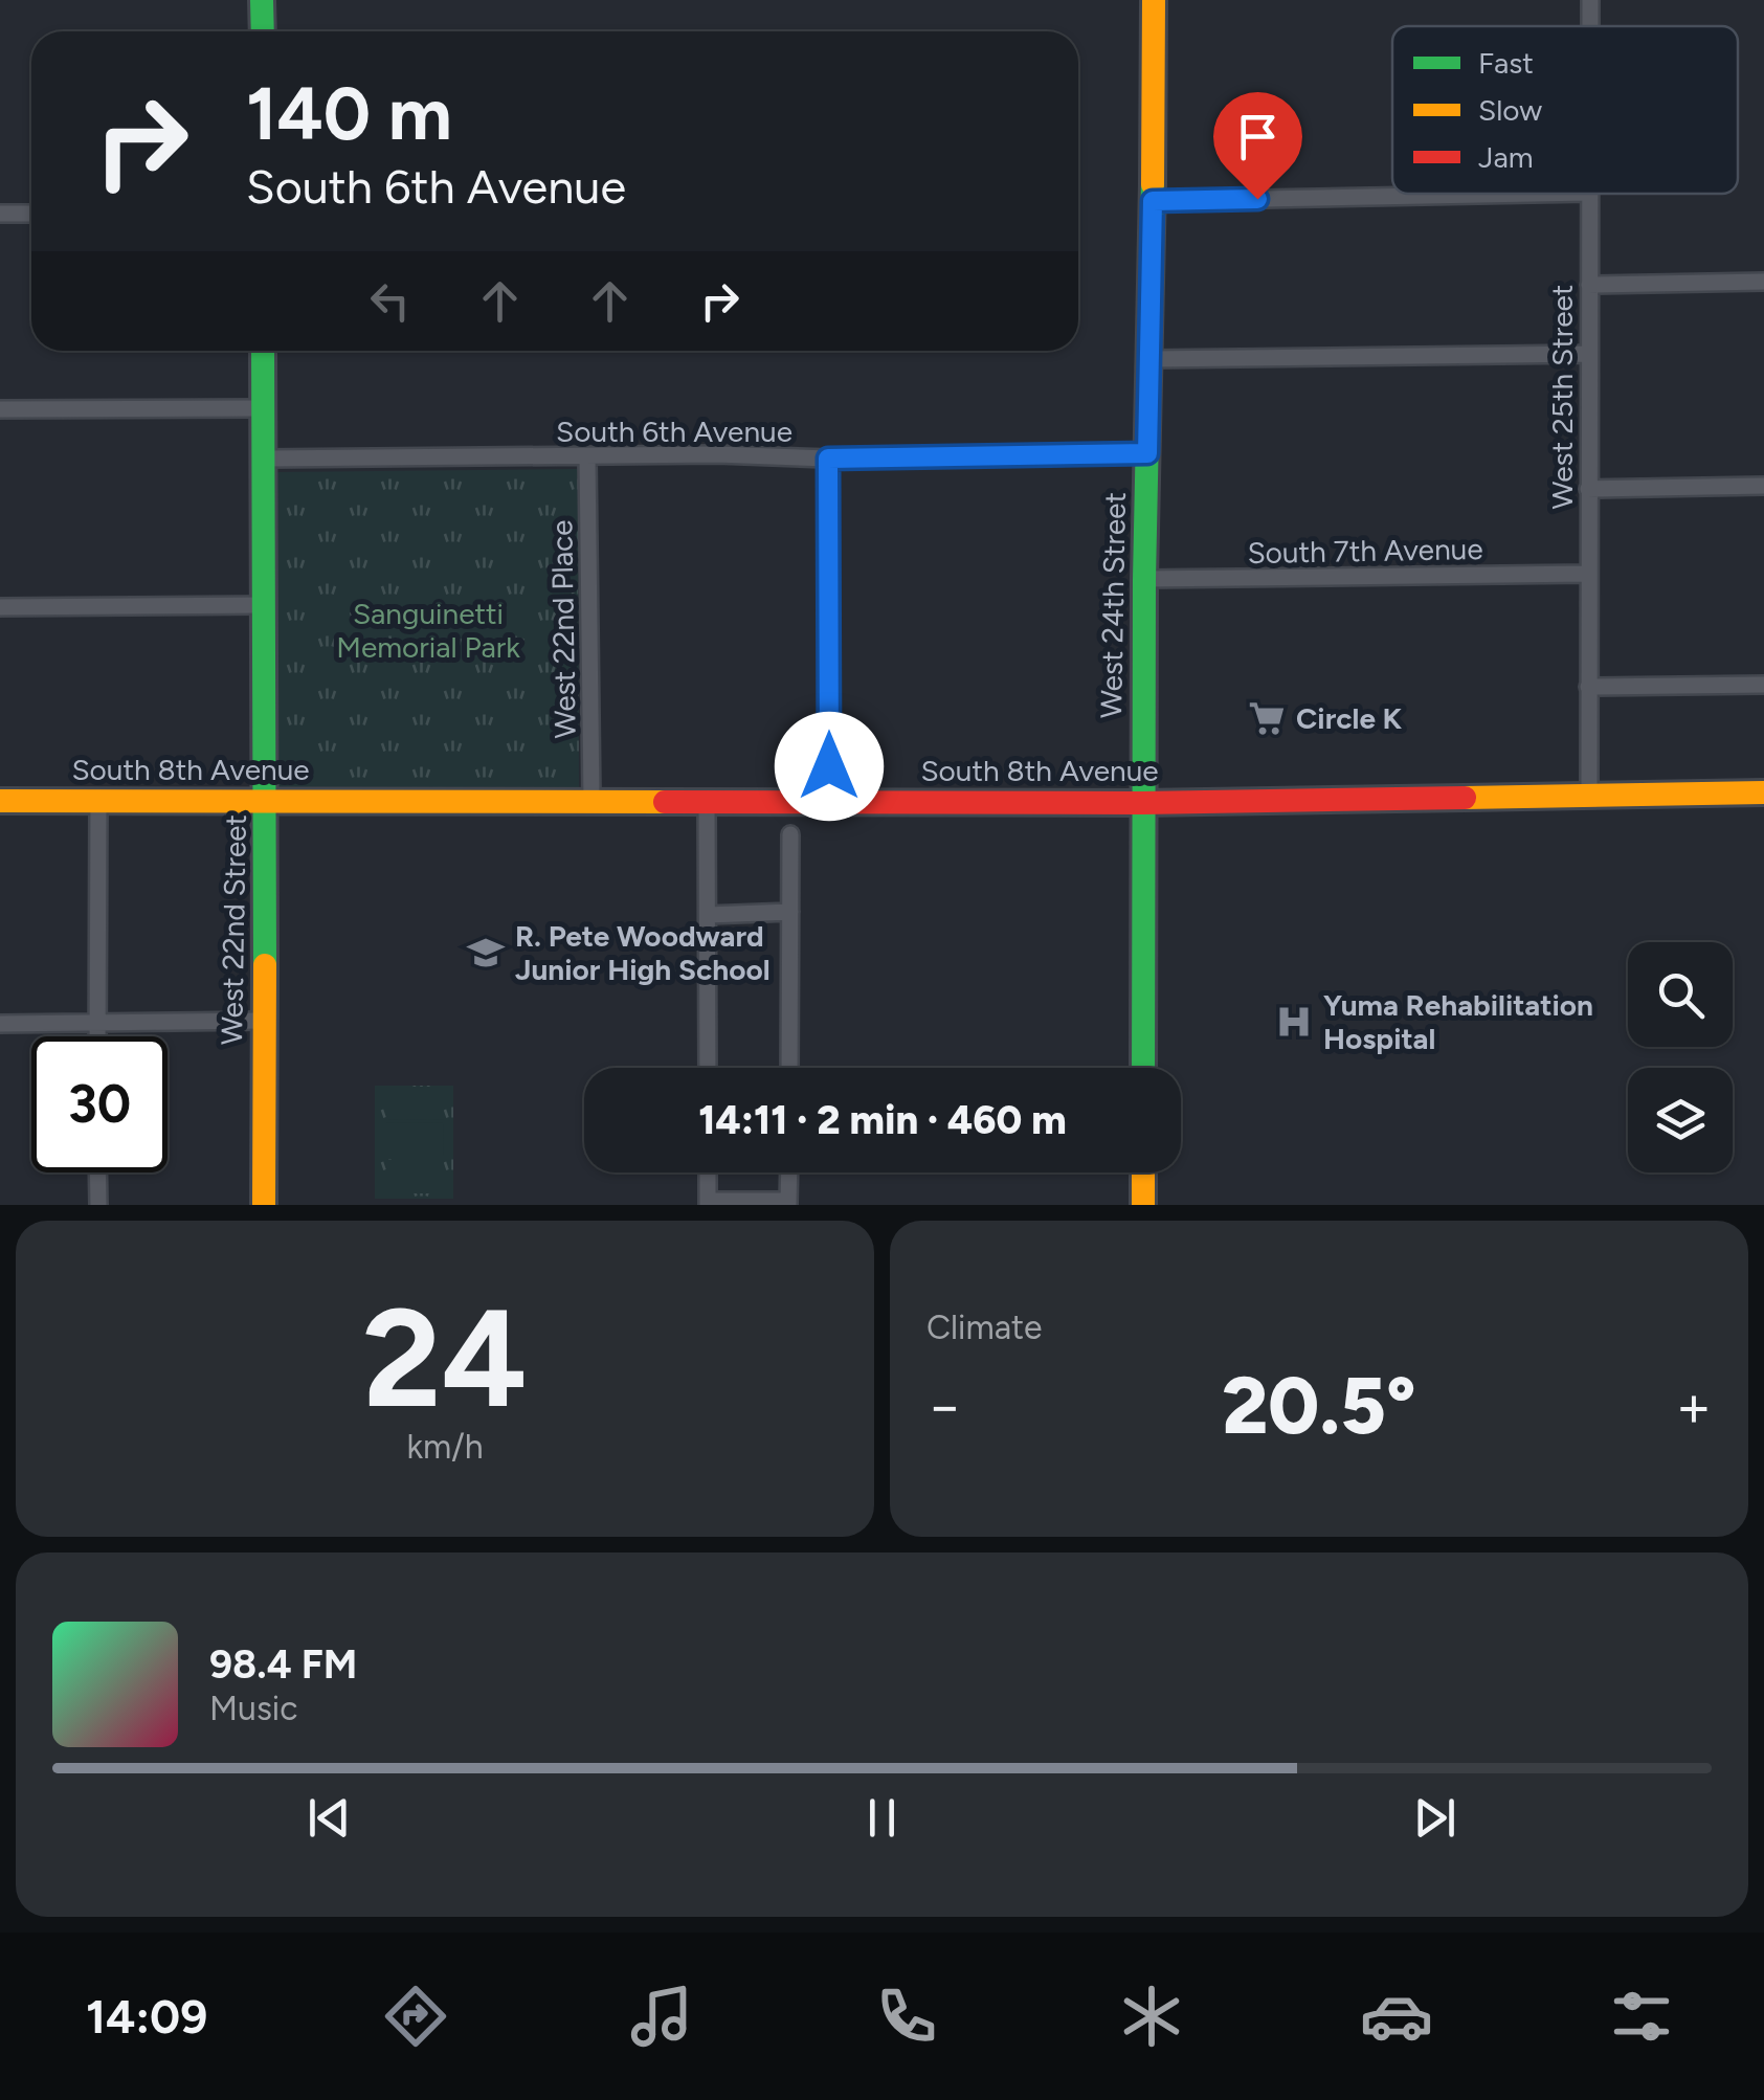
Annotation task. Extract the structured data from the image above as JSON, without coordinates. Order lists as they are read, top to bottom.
{
  "streets": {
    "street": [
      "West 25th Street",
      "South 6th Avenue",
      "South 7th Avenue",
      "West 24th Street",
      "West 22nd Place",
      "South 8th Avenue",
      "West 22nd Street"
    ]
  },
  "crossings": [
    ["West 25th Street", "South 7th Avenue"],
    ["West 25th Street", "South 8th Avenue"],
    ["South 6th Avenue", "West 24th Street"],
    ["South 6th Avenue", "West 22nd Place"],
    ["South 6th Avenue", "West 22nd Street"],
    ["South 7th Avenue", "West 24th Street"],
    ["West 24th Street", "South 8th Avenue"],
    ["West 22nd Place", "South 8th Avenue"],
    ["South 8th Avenue", "West 22nd Street"]
  ],
  "parks": ["Sanguinetti Memorial Park"],
  "places": {
    "supermarket": ["Circle K"],
    "school or university": ["R. Pete Woodward Junior High School"],
    "hospital": ["Yuma Rehabilitation Hospital"]
  },
  "legend": ["Fast", "Slow", "Jam"],
  "page": {
    "turn": ["140 m", "South 6th Avenue"],
    "limit": "30",
    "trip": "14:11 · 2 min · 460 m",
    "tile": [
      ["24", "km/h"],
      "Climate"
    ],
    "heat": ["−", "20.5°", "+"],
    "song": ["98.4 FM", "Music"],
    "tabs": "14:09"
  }
}
